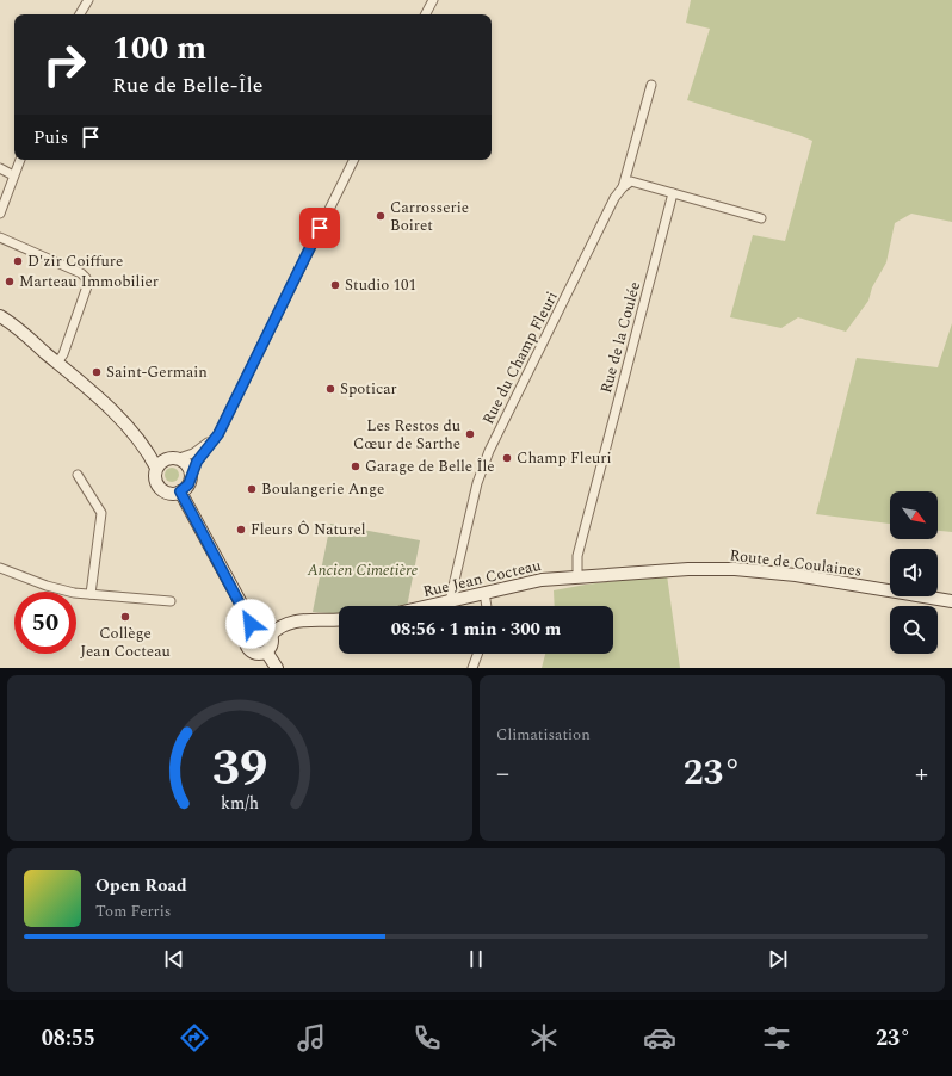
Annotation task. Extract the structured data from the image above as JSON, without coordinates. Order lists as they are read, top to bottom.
{
  "streets": {
    "street": [
      "Rue de la Coulée",
      "Rue du Champ Fleuri",
      "Route de Coulaines",
      "Rue Jean Cocteau"
    ]
  },
  "crossings": [
    ["Rue de la Coulée", "Route de Coulaines"],
    ["Rue de la Coulée", "Rue Jean Cocteau"],
    ["Rue du Champ Fleuri", "Rue Jean Cocteau"],
    ["Route de Coulaines", "Rue Jean Cocteau"]
  ],
  "parks": ["Ancien Cimetière"],
  "places": [
    "Carrosserie Boiret",
    "D'zir Coiffure",
    "Marteau Immobilier",
    "Studio 101",
    "Saint-Germain",
    "Spoticar",
    "Les Restos du Cœur de Sarthe",
    "Champ Fleuri",
    "Garage de Belle Île",
    "Boulangerie Ange",
    "Fleurs Ô Naturel",
    "Collège Jean Cocteau"
  ],
  "north": "bottom right",
  "page": {
    "turn": ["100 m", "Rue de Belle-Île"],
    "then": "Puis",
    "limit": "50",
    "trip": "08:56 · 1 min · 300 m",
    "tile": "Climatisation",
    "heat": ["−", "23°", "+"],
    "song": ["Open Road", "Tom Ferris"],
    "tabs": ["08:55", "23°"],
    "gauge": ["39", "km/h"]
  }
}
